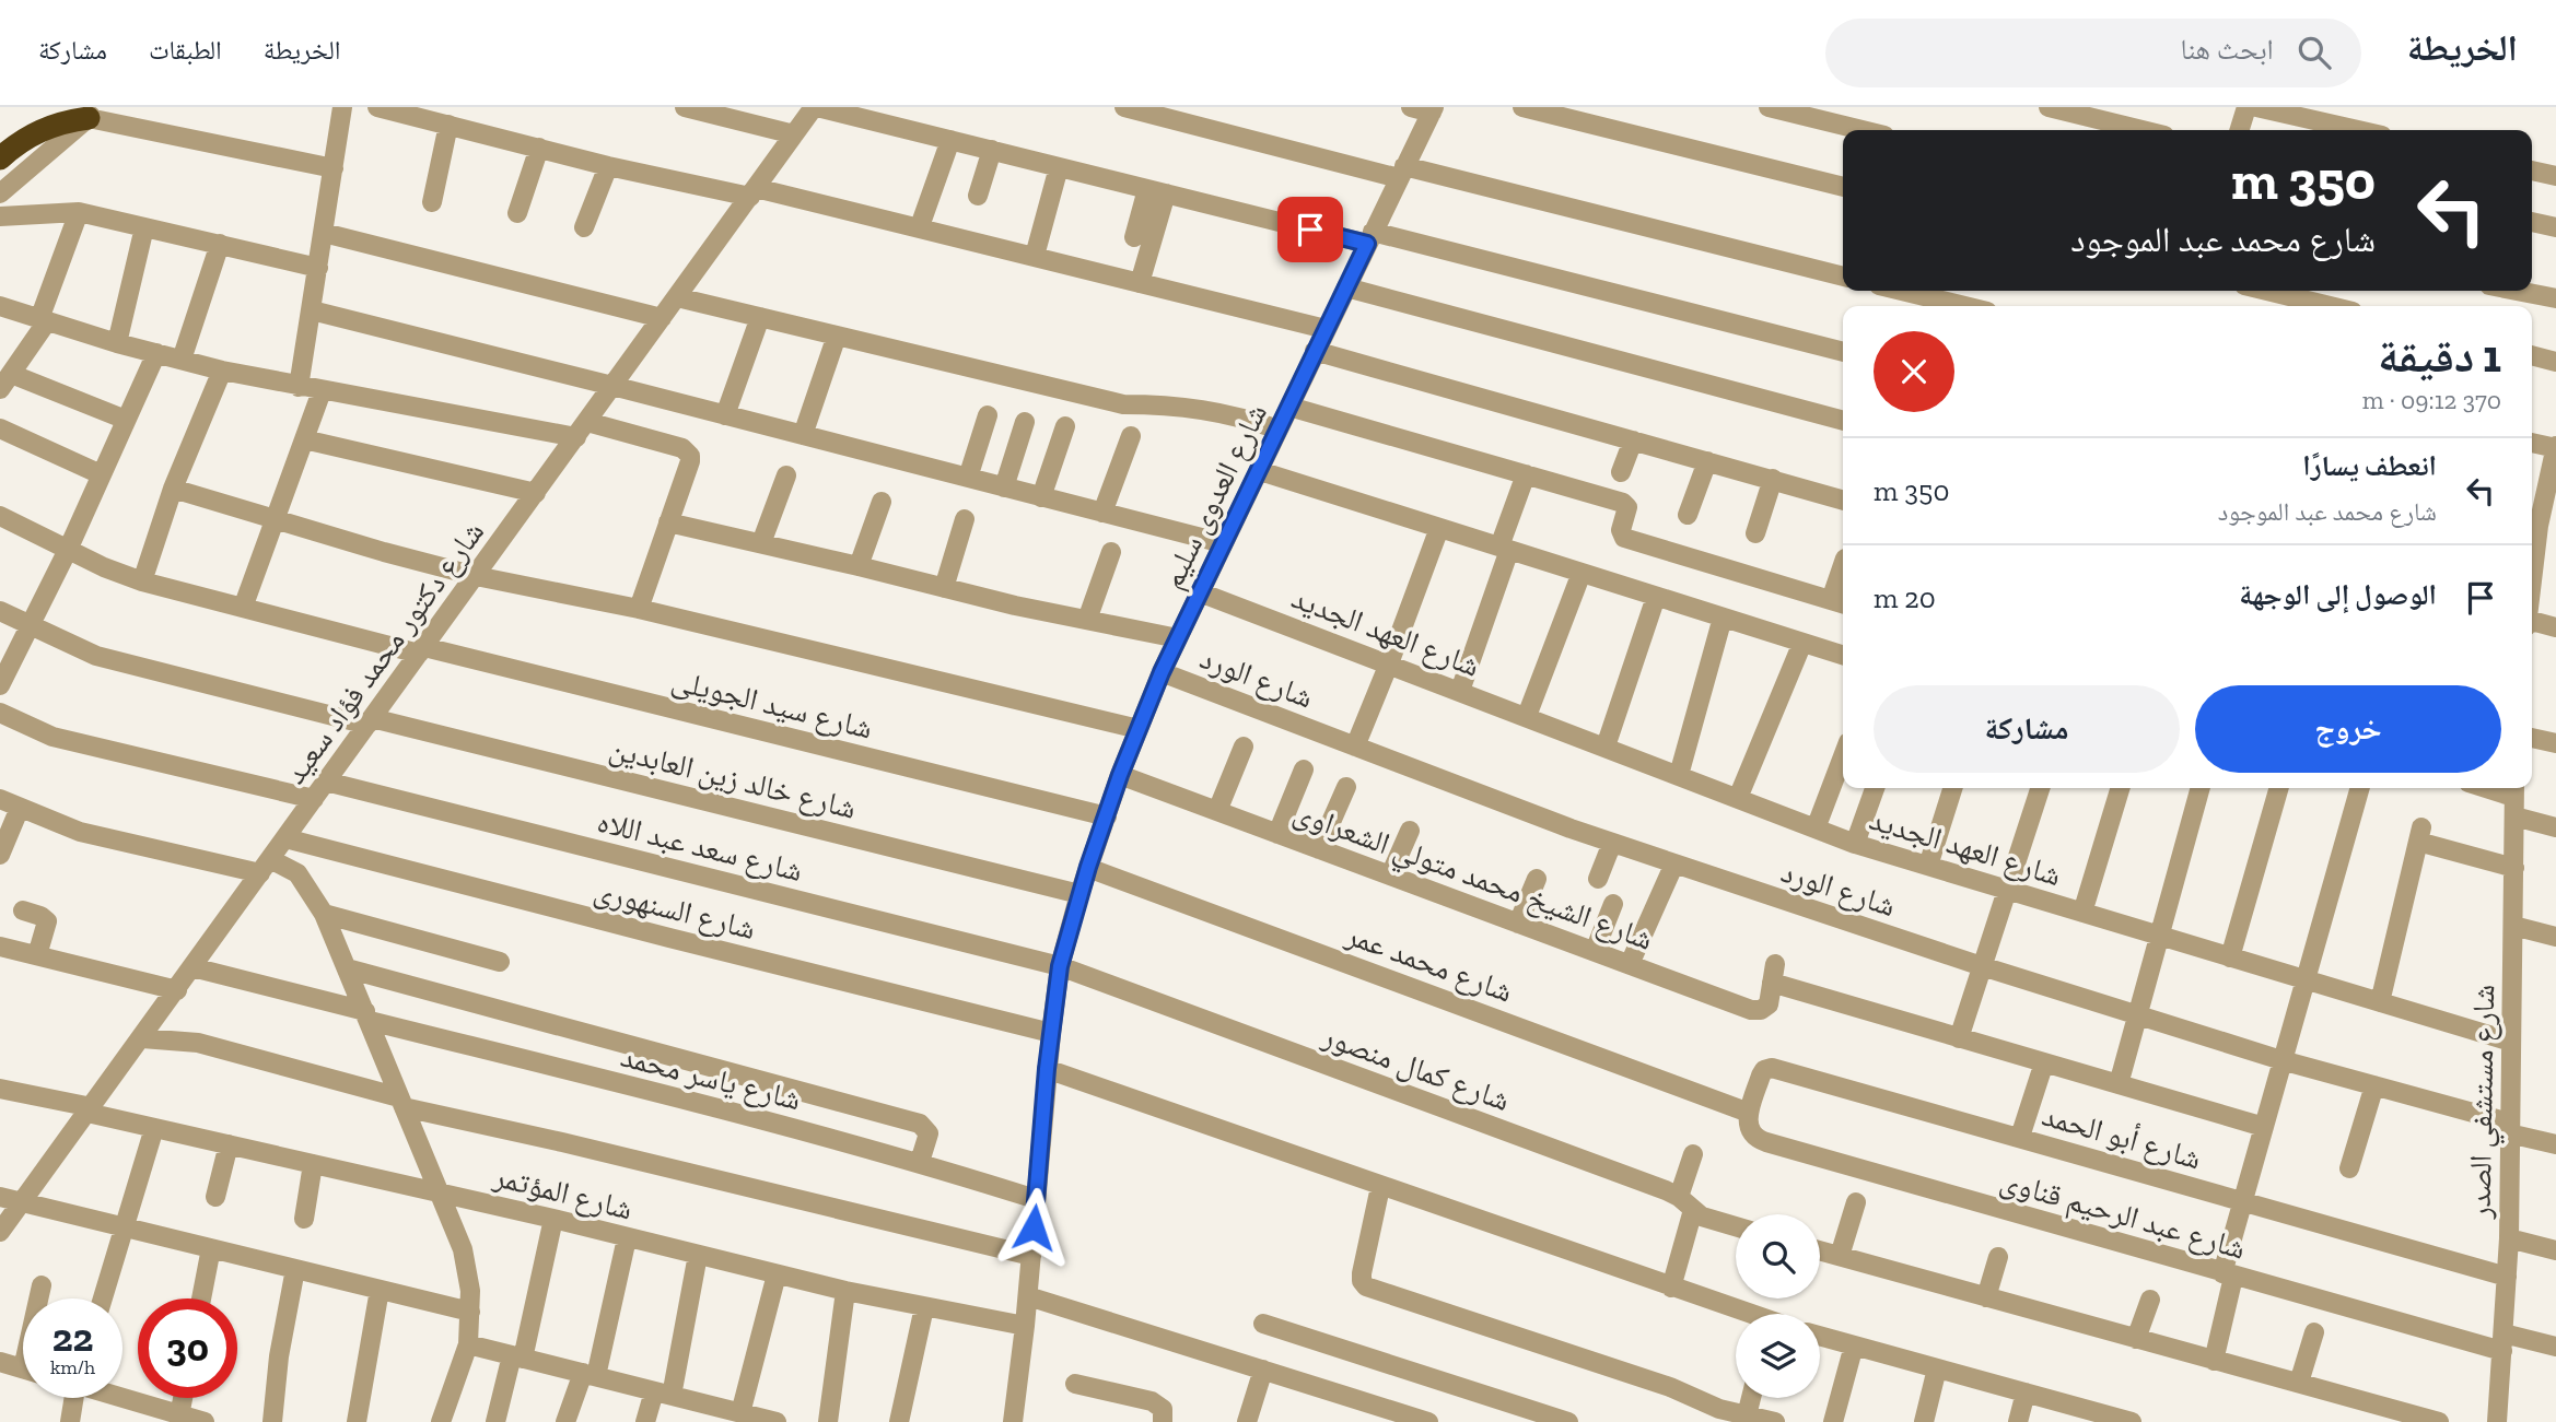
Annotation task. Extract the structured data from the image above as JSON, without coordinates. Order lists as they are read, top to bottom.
{
  "streets": {
    "street": [
      "شارع العدوى سليم",
      "شارع العهد الجديد",
      "شارع دكتور محمد فؤاد سعيد",
      "شارع الورد",
      "شارع سيد الجويلى",
      "شارع خالد زين العابدين",
      "شارع سعد عبد اللاه",
      "شارع الشيخ محمد متولي الشعراوى",
      "شارع السنهورى",
      "شارع محمد عمر",
      "شارع كمال منصور",
      "شارع ياسر محمد",
      "شارع مستشفي الصدر",
      "شارع أبو الحمد",
      "شارع المؤتمر",
      "شارع عبد الرحيم قناوى"
    ]
  },
  "crossings": [
    ["شارع العدوى سليم", "شارع العهد الجديد"],
    ["شارع العدوى سليم", "شارع الورد"],
    ["شارع العدوى سليم", "شارع سيد الجويلى"],
    ["شارع العدوى سليم", "شارع خالد زين العابدين"],
    ["شارع العدوى سليم", "شارع سعد عبد اللاه"],
    ["شارع العدوى سليم", "شارع الشيخ محمد متولي الشعراوى"],
    ["شارع العدوى سليم", "شارع السنهورى"],
    ["شارع العدوى سليم", "شارع محمد عمر"],
    ["شارع العدوى سليم", "شارع كمال منصور"],
    ["شارع العدوى سليم", "شارع ياسر محمد"],
    ["شارع العدوى سليم", "شارع المؤتمر"],
    ["شارع العهد الجديد", "شارع مستشفي الصدر"],
    ["شارع دكتور محمد فؤاد سعيد", "شارع سيد الجويلى"],
    ["شارع دكتور محمد فؤاد سعيد", "شارع خالد زين العابدين"],
    ["شارع دكتور محمد فؤاد سعيد", "شارع سعد عبد اللاه"],
    ["شارع دكتور محمد فؤاد سعيد", "شارع السنهورى"],
    ["شارع دكتور محمد فؤاد سعيد", "شارع ياسر محمد"],
    ["شارع دكتور محمد فؤاد سعيد", "شارع المؤتمر"],
    ["شارع الورد", "شارع مستشفي الصدر"],
    ["شارع سعد عبد اللاه", "شارع كمال منصور"],
    ["شارع محمد عمر", "شارع أبو الحمد"],
    ["شارع محمد عمر", "شارع عبد الرحيم قناوى"],
    ["شارع مستشفي الصدر", "شارع أبو الحمد"],
    ["شارع مستشفي الصدر", "شارع عبد الرحيم قناوى"],
    ["شارع أبو الحمد", "شارع عبد الرحيم قناوى"]
  ],
  "page": {
    "header": "الخريطة",
    "search": "ابحث هنا",
    "nav": ["الخريطة", "الطبقات", "مشاركة"],
    "turn": ["350 m", "شارع محمد عبد الموجود"],
    "heading": ["1 دقيقة", "370 m · 09:12"],
    "list": [
      {
        "name": "انعطف يسارًا",
        "note": "شارع محمد عبد الموجود",
        "value": "350 m"
      },
      {
        "name": "الوصول إلى الوجهة",
        "value": "20 m"
      }
    ],
    "buttons": ["خروج", "مشاركة"],
    "speed": "22 km/h",
    "limit": "30"
  }
}
